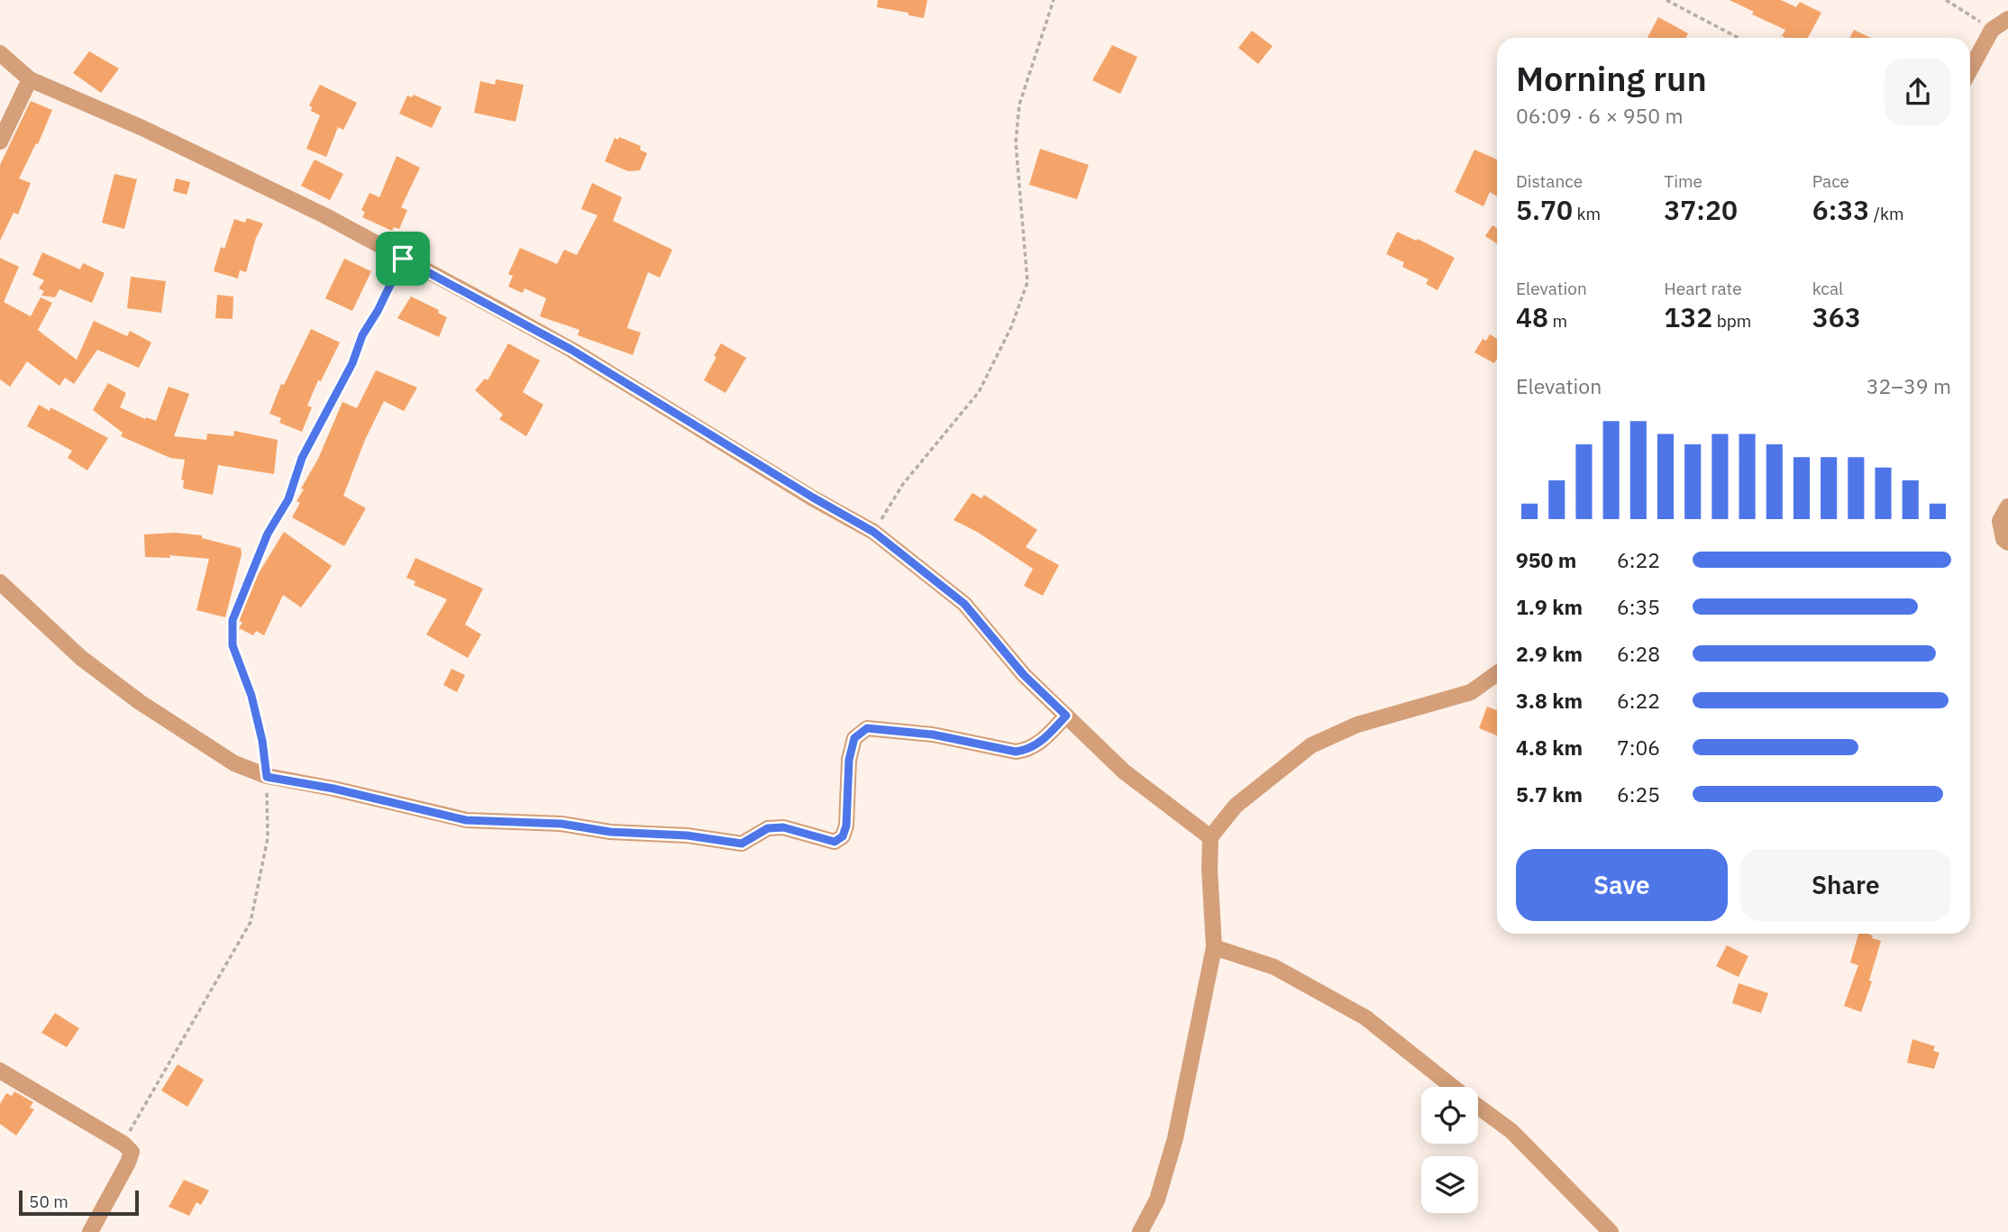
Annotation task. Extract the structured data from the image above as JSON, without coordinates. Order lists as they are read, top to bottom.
{
  "scale_bar": "50 m",
  "page": {
    "heading": ["Morning run", "06:09 · 6 × 950 m"],
    "stats": [
      ["Distance", "5.70 km"],
      ["Time", "37:20"],
      ["Pace", "6:33 /km"],
      ["Elevation", "48 m"],
      ["Heart rate", "132 bpm"],
      ["kcal", "363"]
    ],
    "chart": ["Elevation", "32–39 m"],
    "list": [
      {
        "name": "950 m",
        "note": "6:22"
      },
      {
        "name": "1.9 km",
        "note": "6:35"
      },
      {
        "name": "2.9 km",
        "note": "6:28"
      },
      {
        "name": "3.8 km",
        "note": "6:22"
      },
      {
        "name": "4.8 km",
        "note": "7:06"
      },
      {
        "name": "5.7 km",
        "note": "6:25"
      }
    ],
    "buttons": ["Save", "Share"],
    "scale": "50 m"
  }
}
